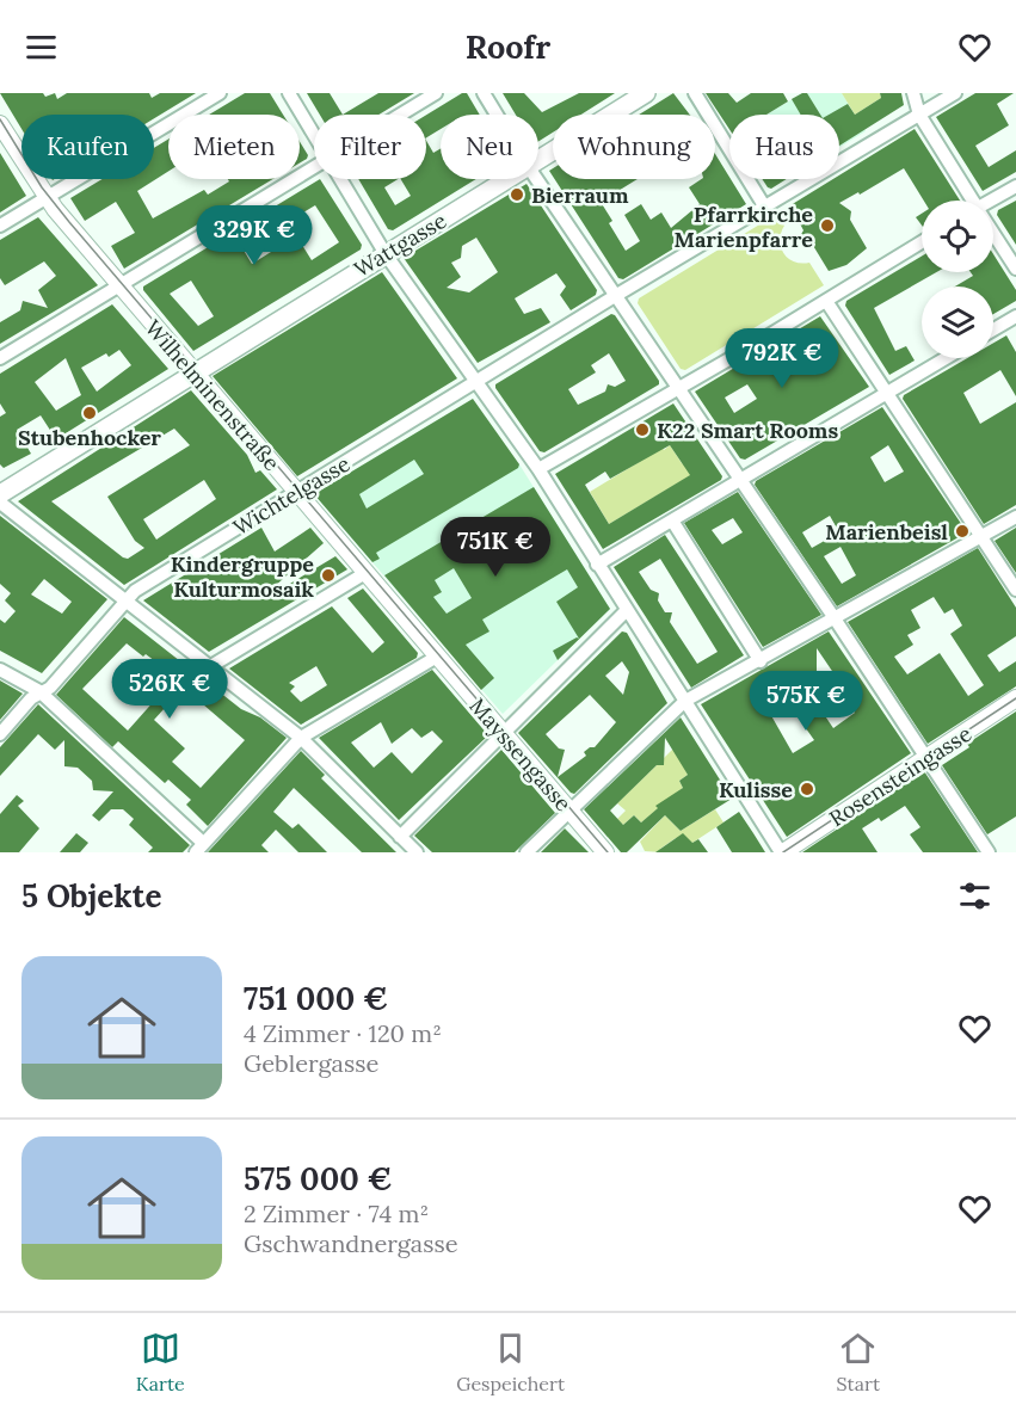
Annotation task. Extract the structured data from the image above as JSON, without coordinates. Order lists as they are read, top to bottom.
{
  "streets": {
    "main road": ["Wattgasse"],
    "street": [
      "Wilhelminenstraße",
      "Wichtelgasse",
      "Mayssengasse",
      "Rosensteingasse"
    ]
  },
  "crossings": [
    ["Wattgasse", "Wilhelminenstraße"],
    ["Wilhelminenstraße", "Wichtelgasse"],
    ["Wilhelminenstraße", "Mayssengasse"]
  ],
  "places": [
    "Bierraum",
    "Pfarrkirche Marienpfarre",
    "Stubenhocker",
    "K22 Smart Rooms",
    "Marienbeisl",
    "Kindergruppe Kulturmosaik",
    "Kulisse"
  ],
  "page": {
    "header": "Roofr",
    "chip": [
      "Kaufen",
      "Mieten",
      "Filter",
      "Neu",
      "Wohnung",
      "Haus"
    ],
    "price": [
      "329K €",
      "792K €",
      "751K €",
      "526K €",
      "575K €"
    ],
    "heading": "5 Objekte",
    "list": [
      {
        "name": "751 000 €",
        "note": "4 Zimmer · 120 m² · Geblergasse"
      },
      {
        "name": "575 000 €",
        "note": "2 Zimmer · 74 m² · Gschwandnergasse"
      }
    ],
    "tabs": ["Karte", "Gespeichert", "Start"]
  }
}
